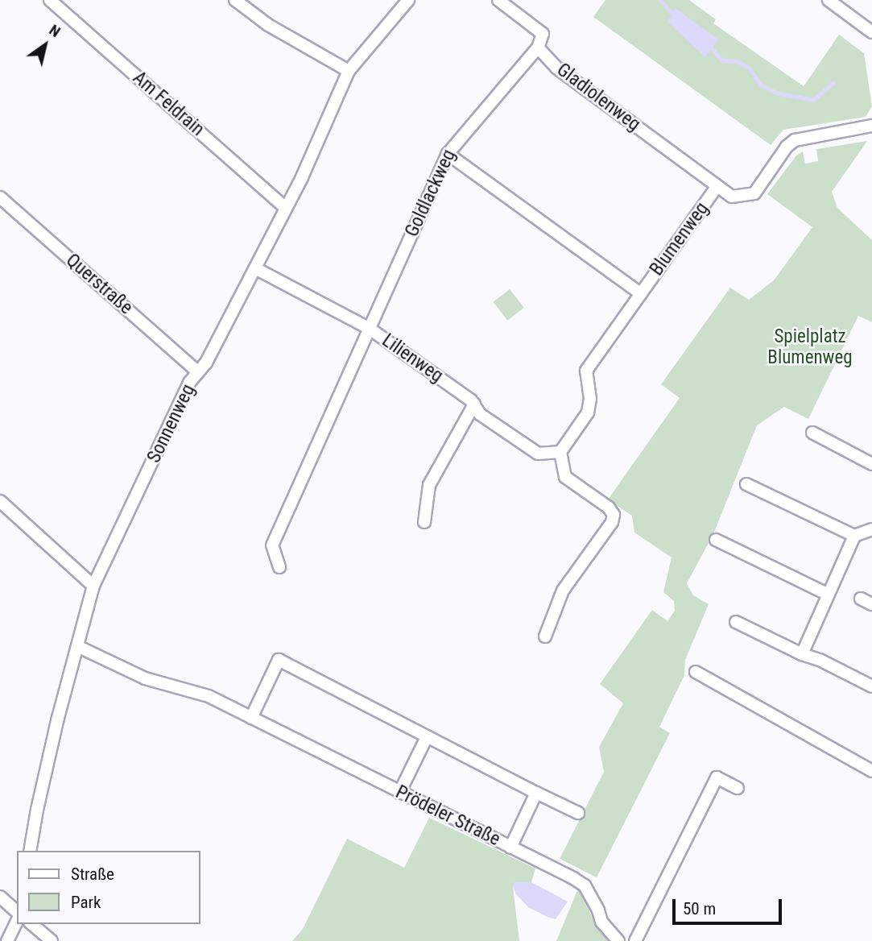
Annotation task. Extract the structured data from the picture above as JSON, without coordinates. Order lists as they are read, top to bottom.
{
  "streets": {
    "street": [
      "Gladiolenweg",
      "Am Feldrain",
      "Goldlackweg",
      "Blumenweg",
      "Querstraße",
      "Lilienweg",
      "Sonnenweg",
      "Prödeler Straße"
    ]
  },
  "crossings": [
    ["Gladiolenweg", "Goldlackweg"],
    ["Gladiolenweg", "Blumenweg"],
    ["Am Feldrain", "Sonnenweg"],
    ["Goldlackweg", "Lilienweg"],
    ["Blumenweg", "Lilienweg"],
    ["Querstraße", "Sonnenweg"],
    ["Lilienweg", "Sonnenweg"],
    ["Sonnenweg", "Prödeler Straße"]
  ],
  "parks": ["Spielplatz Blumenweg"],
  "legend": ["Straße", "Park"],
  "scale_bar": "50 m",
  "north": "top right"
}
